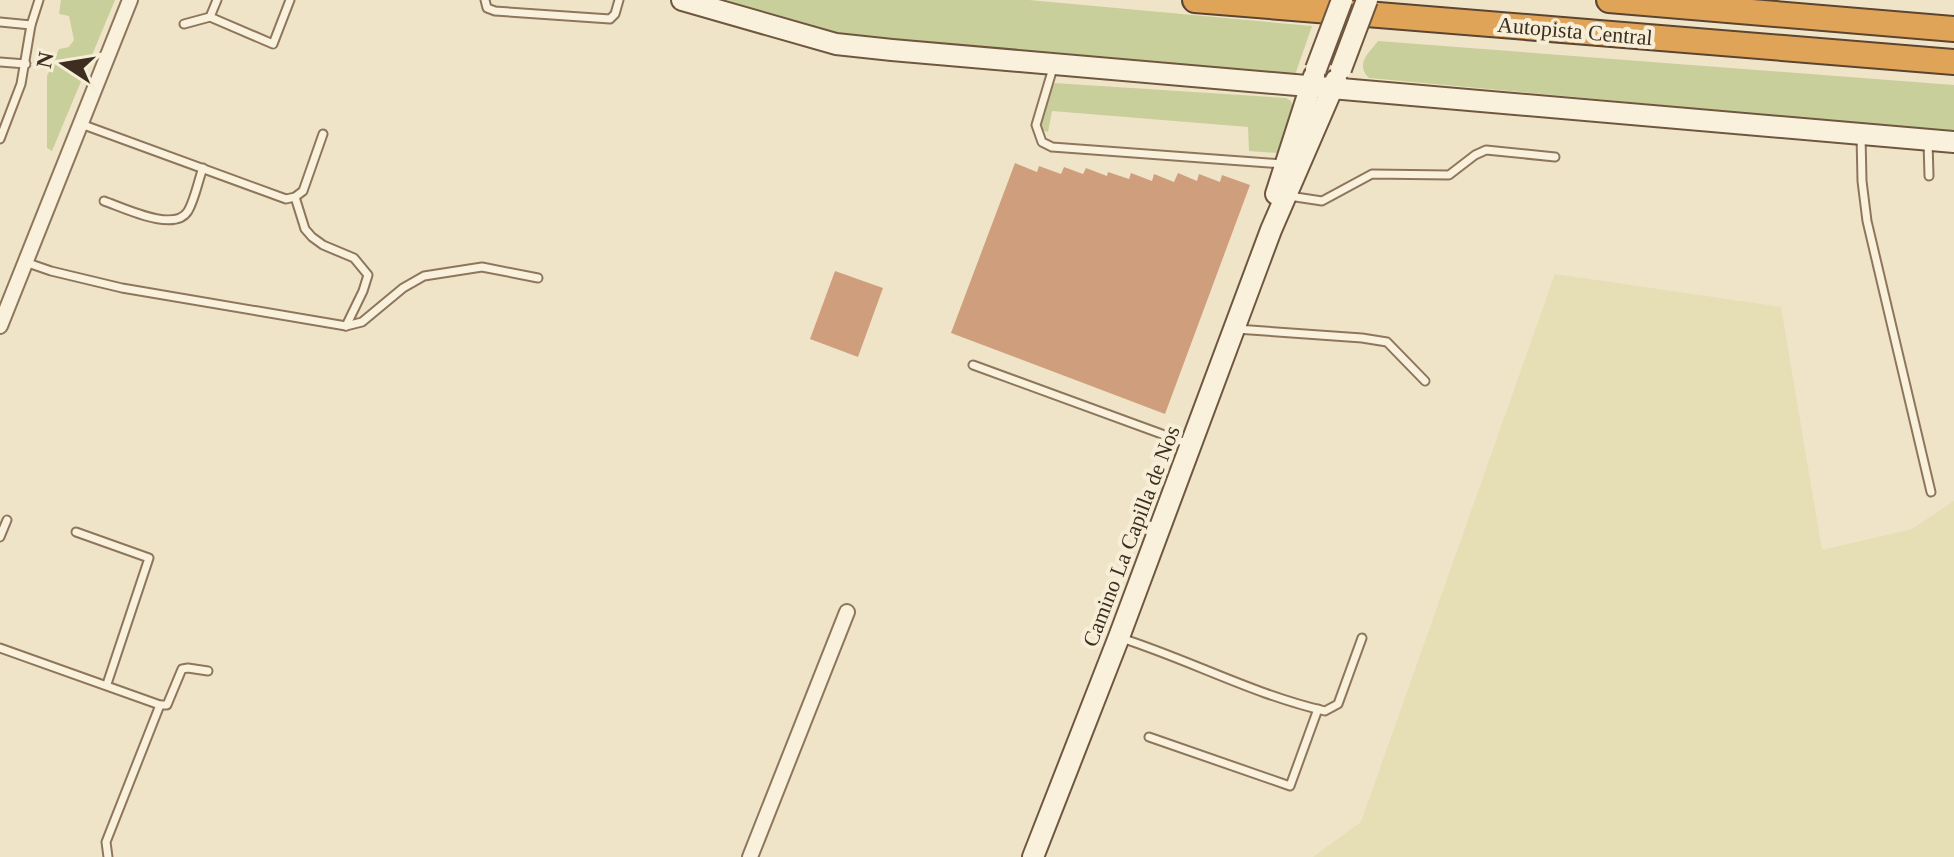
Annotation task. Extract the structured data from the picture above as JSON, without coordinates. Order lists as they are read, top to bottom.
{
  "streets": {
    "highway": ["Autopista Central"],
    "main road": ["Camino La Capilla de Nos"]
  },
  "north": "left"
}
